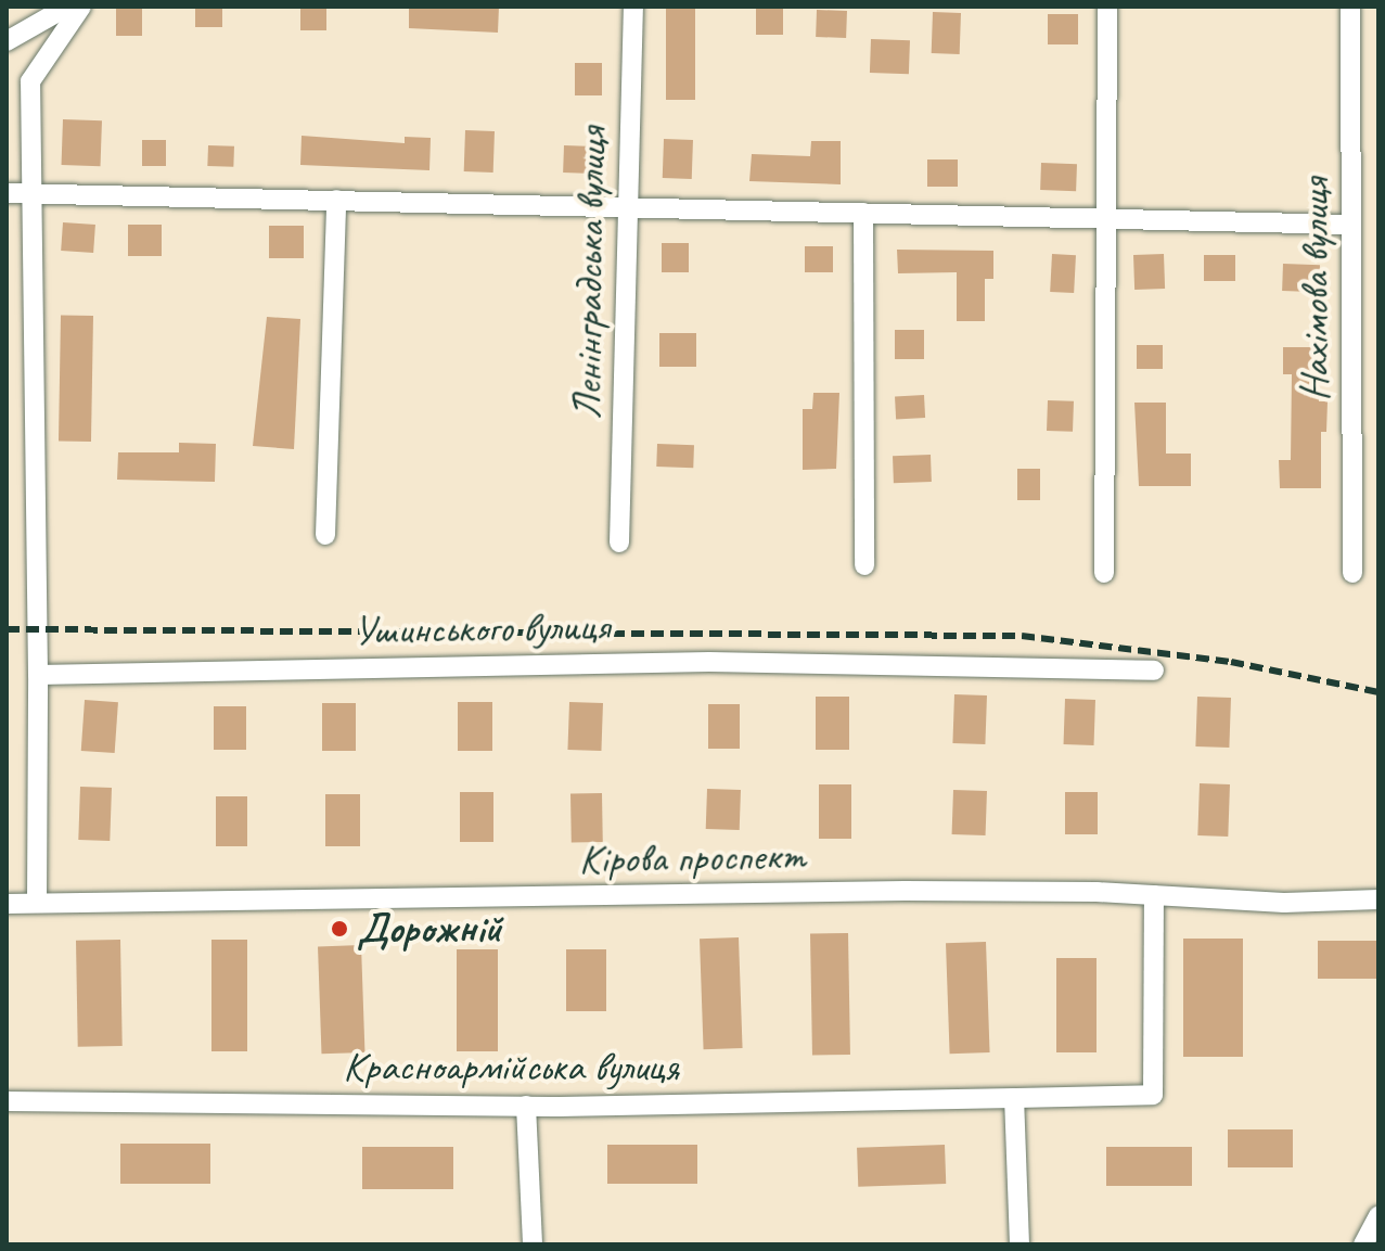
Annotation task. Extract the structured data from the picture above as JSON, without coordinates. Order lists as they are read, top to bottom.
{
  "streets": {
    "street": [
      "Ленінградська вулиця",
      "Нахімова вулиця",
      "Ушинського вулиця",
      "Кірова проспект",
      "Красноармійська вулиця"
    ]
  },
  "crossings": [
    ["Кірова проспект", "Красноармійська вулиця"]
  ],
  "places": ["Дорожній"]
}
